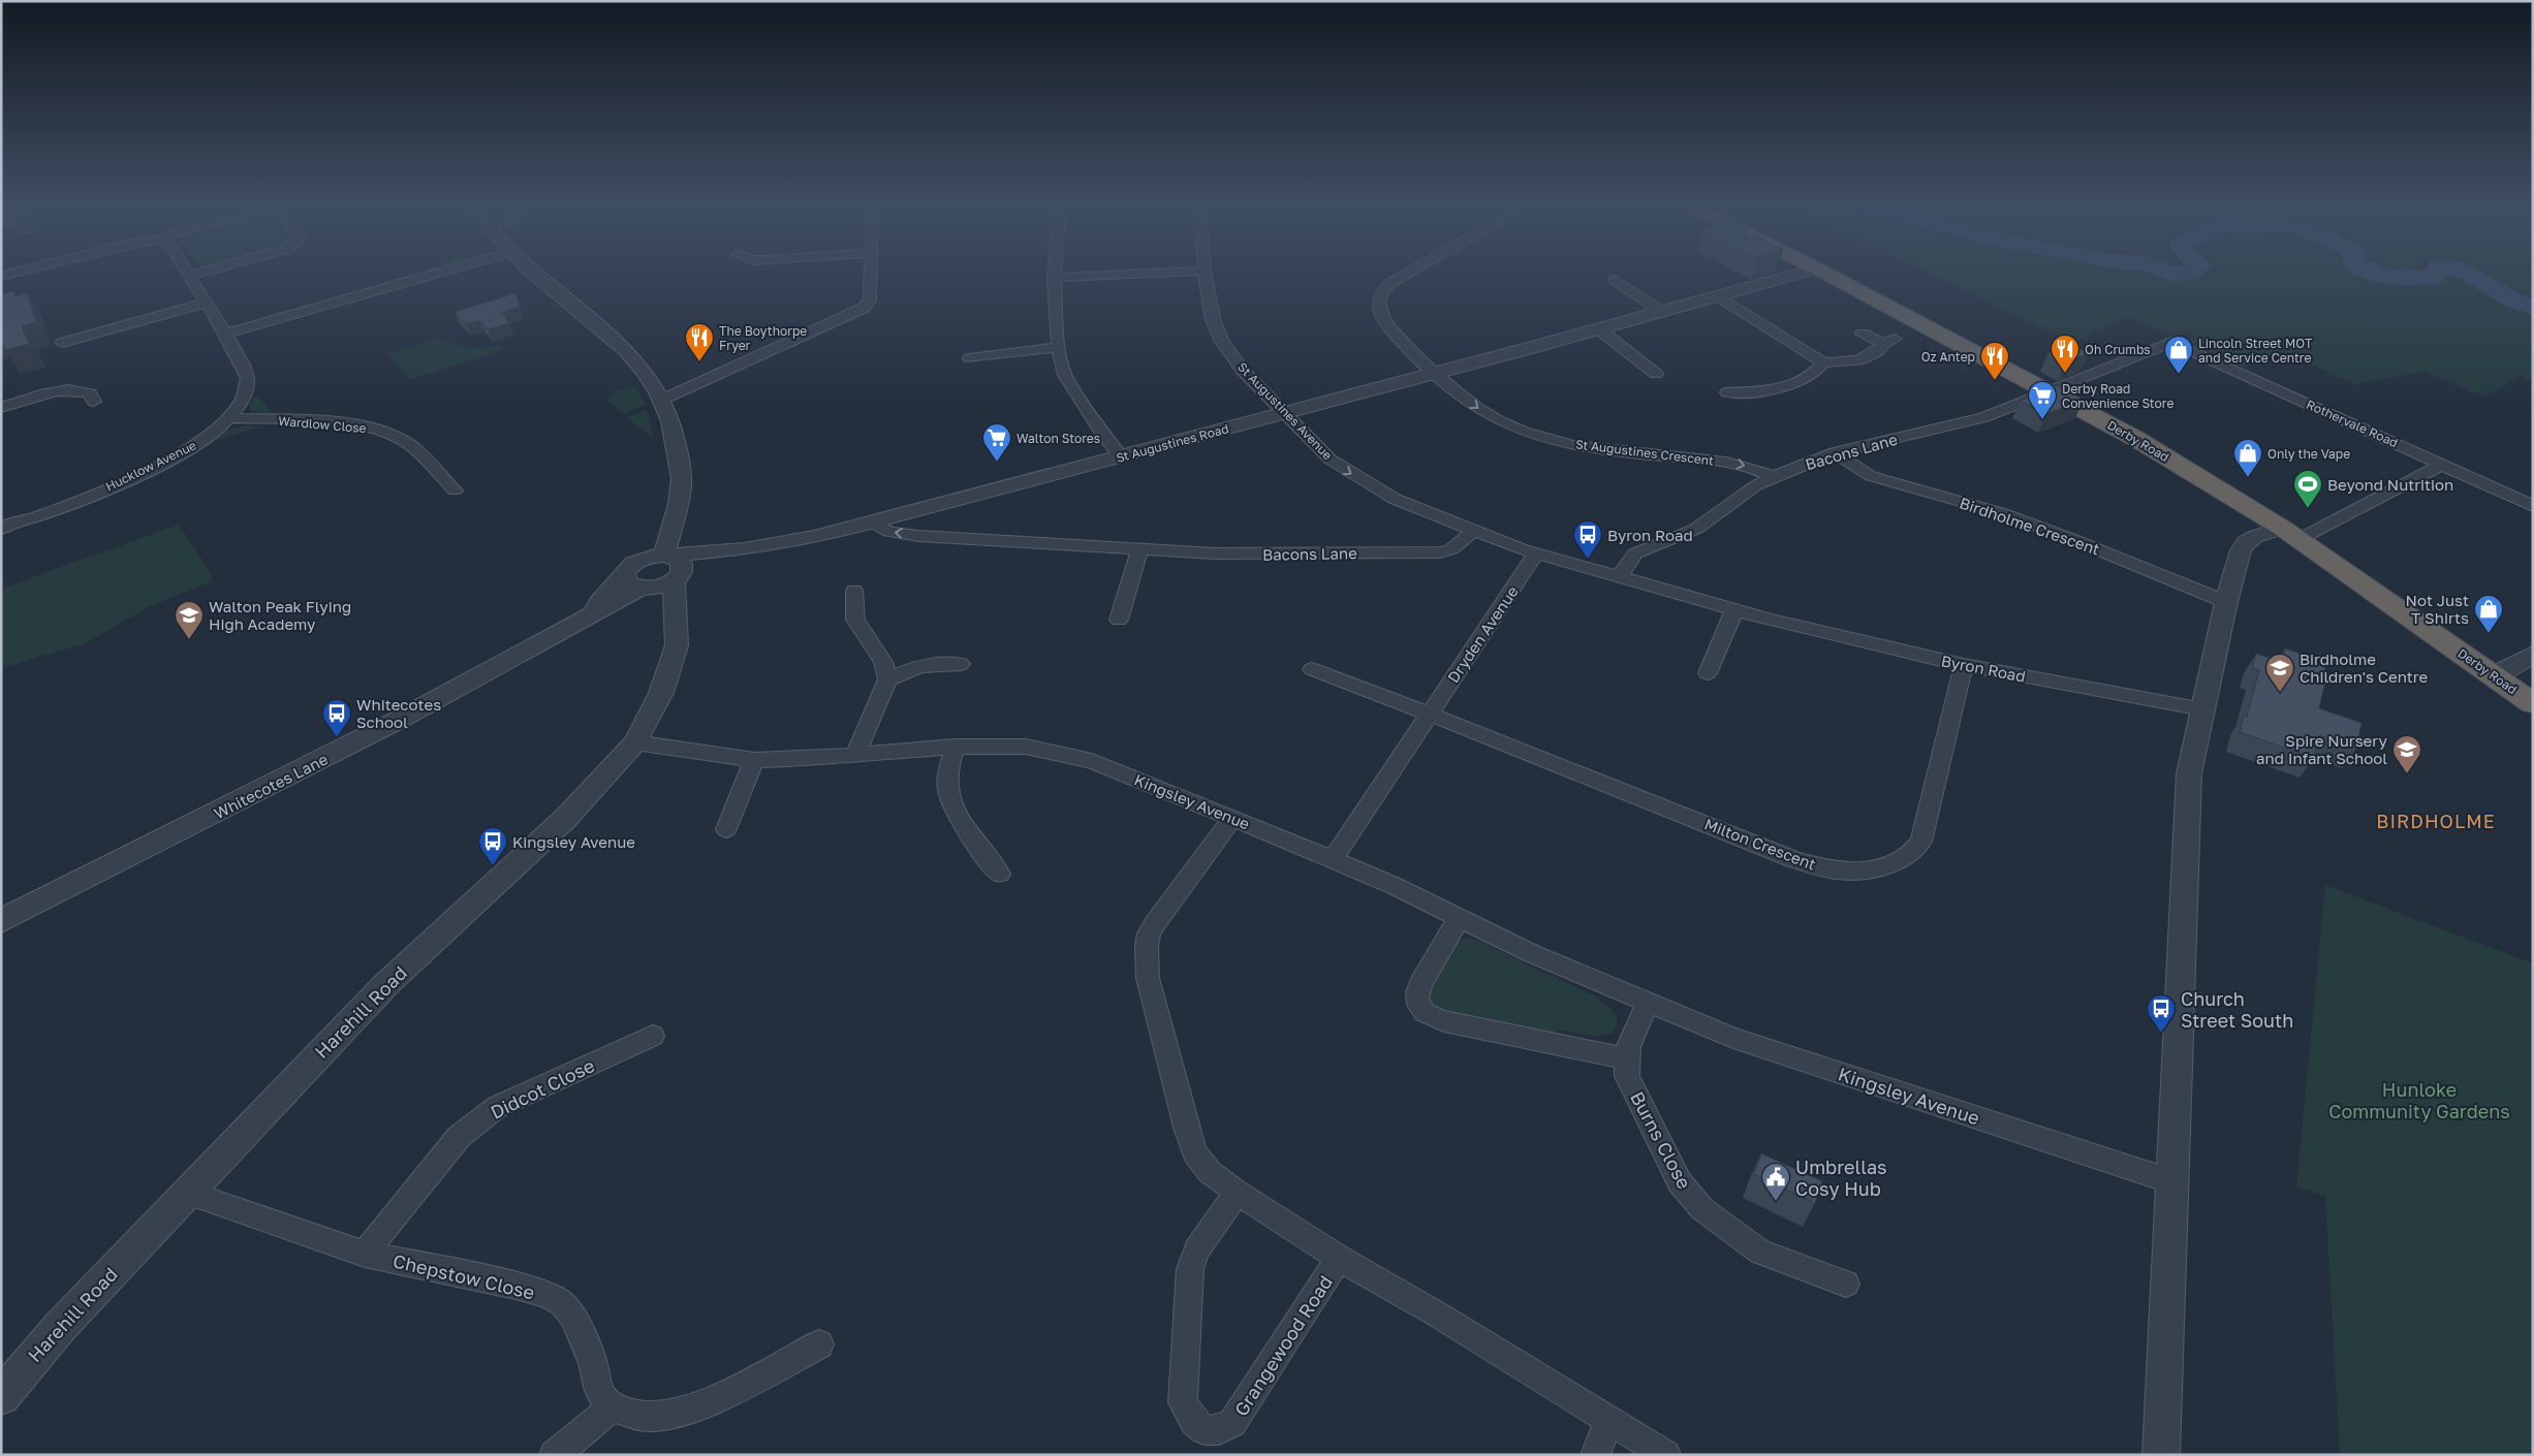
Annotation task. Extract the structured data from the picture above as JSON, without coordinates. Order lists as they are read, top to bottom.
{
  "streets": {
    "highway": ["Derby Road"],
    "street": [
      "St Augustines Avenue",
      "Rothervale Road",
      "Wardlow Close",
      "St Augustines Road",
      "Bacons Lane",
      "St Augustines Crescent",
      "Hucklow Avenue",
      "Birdholme Crescent",
      "Dryden Avenue",
      "Byron Road",
      "Whitecotes Lane",
      "Kingsley Avenue",
      "Milton Crescent",
      "Harehill Road",
      "Didcot Close",
      "Burns Close",
      "Chepstow Close",
      "Grangewood Road"
    ]
  },
  "crossings": [
    ["St Augustines Avenue", "St Augustines Road"],
    ["St Augustines Avenue", "Bacons Lane"],
    ["St Augustines Avenue", "Dryden Avenue"],
    ["St Augustines Avenue", "Byron Road"],
    ["Rothervale Road", "Bacons Lane"],
    ["Wardlow Close", "Hucklow Avenue"],
    ["Derby Road", "Bacons Lane"],
    ["St Augustines Road", "Bacons Lane"],
    ["St Augustines Road", "St Augustines Crescent"],
    ["St Augustines Road", "Whitecotes Lane"],
    ["St Augustines Road", "Harehill Road"],
    ["Bacons Lane", "St Augustines Crescent"],
    ["Bacons Lane", "Birdholme Crescent"],
    ["Bacons Lane", "Byron Road"],
    ["Dryden Avenue", "Byron Road"],
    ["Dryden Avenue", "Kingsley Avenue"],
    ["Dryden Avenue", "Milton Crescent"],
    ["Byron Road", "Milton Crescent"],
    ["Kingsley Avenue", "Harehill Road"],
    ["Kingsley Avenue", "Grangewood Road"],
    ["Harehill Road", "Chepstow Close"],
    ["Didcot Close", "Chepstow Close"]
  ],
  "one_way": ["St Augustines Avenue"],
  "districts": ["BIRDHOLME"],
  "parks": ["Hunloke Community Gardens"],
  "places": {
    "restaurant": ["The Boythorpe Fryer", "Oh Crumbs", "Oz Antep"],
    "shop": ["Lincoln Street MOT and Service Centre", "Only the Vape", "Not Just T Shirts"],
    "supermarket": ["Derby Road Convenience Store", "Walton Stores"],
    "sports": ["Beyond Nutrition"],
    "bus stop": [
      "Byron Road",
      "Whitecotes School",
      "Kingsley Avenue",
      "Church Street South"
    ],
    "school or university": ["Walton Peak Flying High Academy", "Birdholme Children's Centre", "Spire Nursery and Infant School"],
    "public building": ["Umbrellas Cosy Hub"]
  }
}
